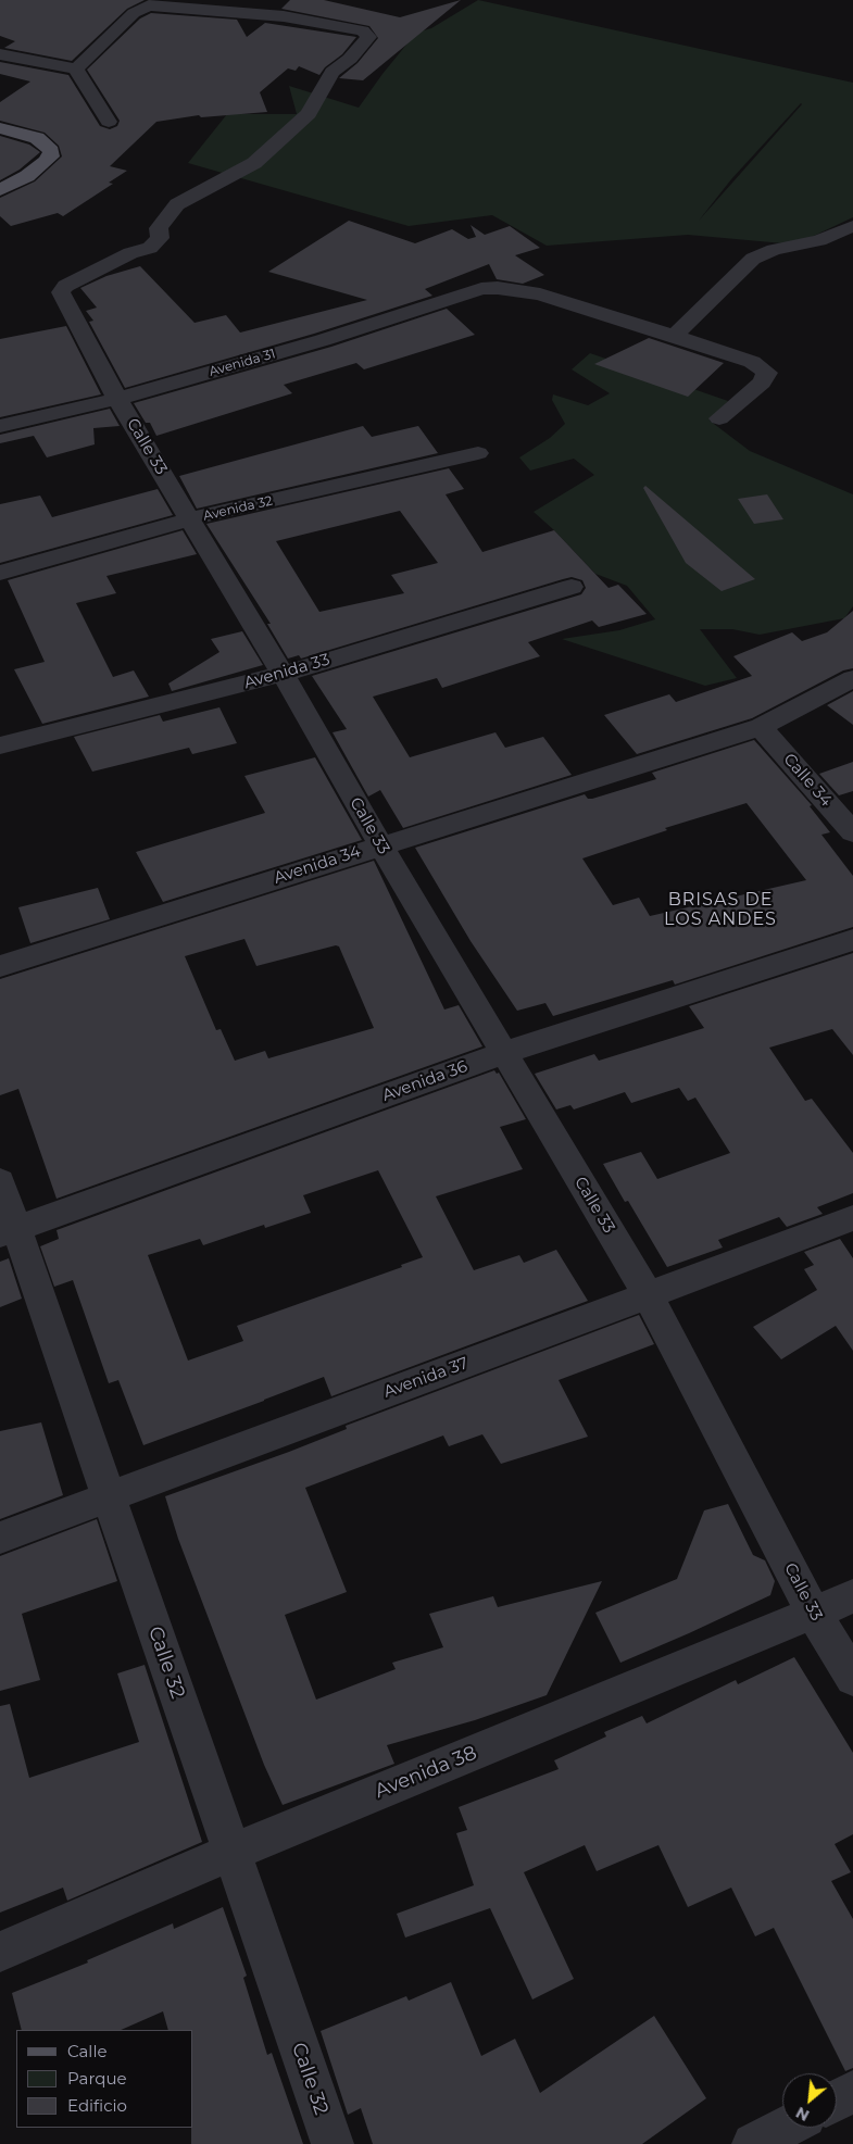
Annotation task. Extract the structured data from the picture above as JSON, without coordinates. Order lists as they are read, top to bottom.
{
  "streets": {
    "street": [
      "Avenida 31",
      "Calle 33",
      "Avenida 32",
      "Avenida 33",
      "Calle 34",
      "Avenida 34",
      "Avenida 36",
      "Avenida 37",
      "Calle 32",
      "Avenida 38"
    ]
  },
  "crossings": [
    ["Avenida 31", "Calle 33"],
    ["Calle 33", "Avenida 32"],
    ["Calle 33", "Avenida 33"],
    ["Calle 33", "Avenida 34"],
    ["Calle 33", "Avenida 36"],
    ["Calle 33", "Avenida 37"],
    ["Calle 33", "Avenida 38"],
    ["Calle 34", "Avenida 34"],
    ["Avenida 36", "Calle 32"],
    ["Avenida 37", "Calle 32"],
    ["Calle 32", "Avenida 38"]
  ],
  "districts": ["BRISAS DE LOS ANDES"],
  "legend": ["Calle", "Parque", "Edificio"],
  "north": "bottom left"
}
